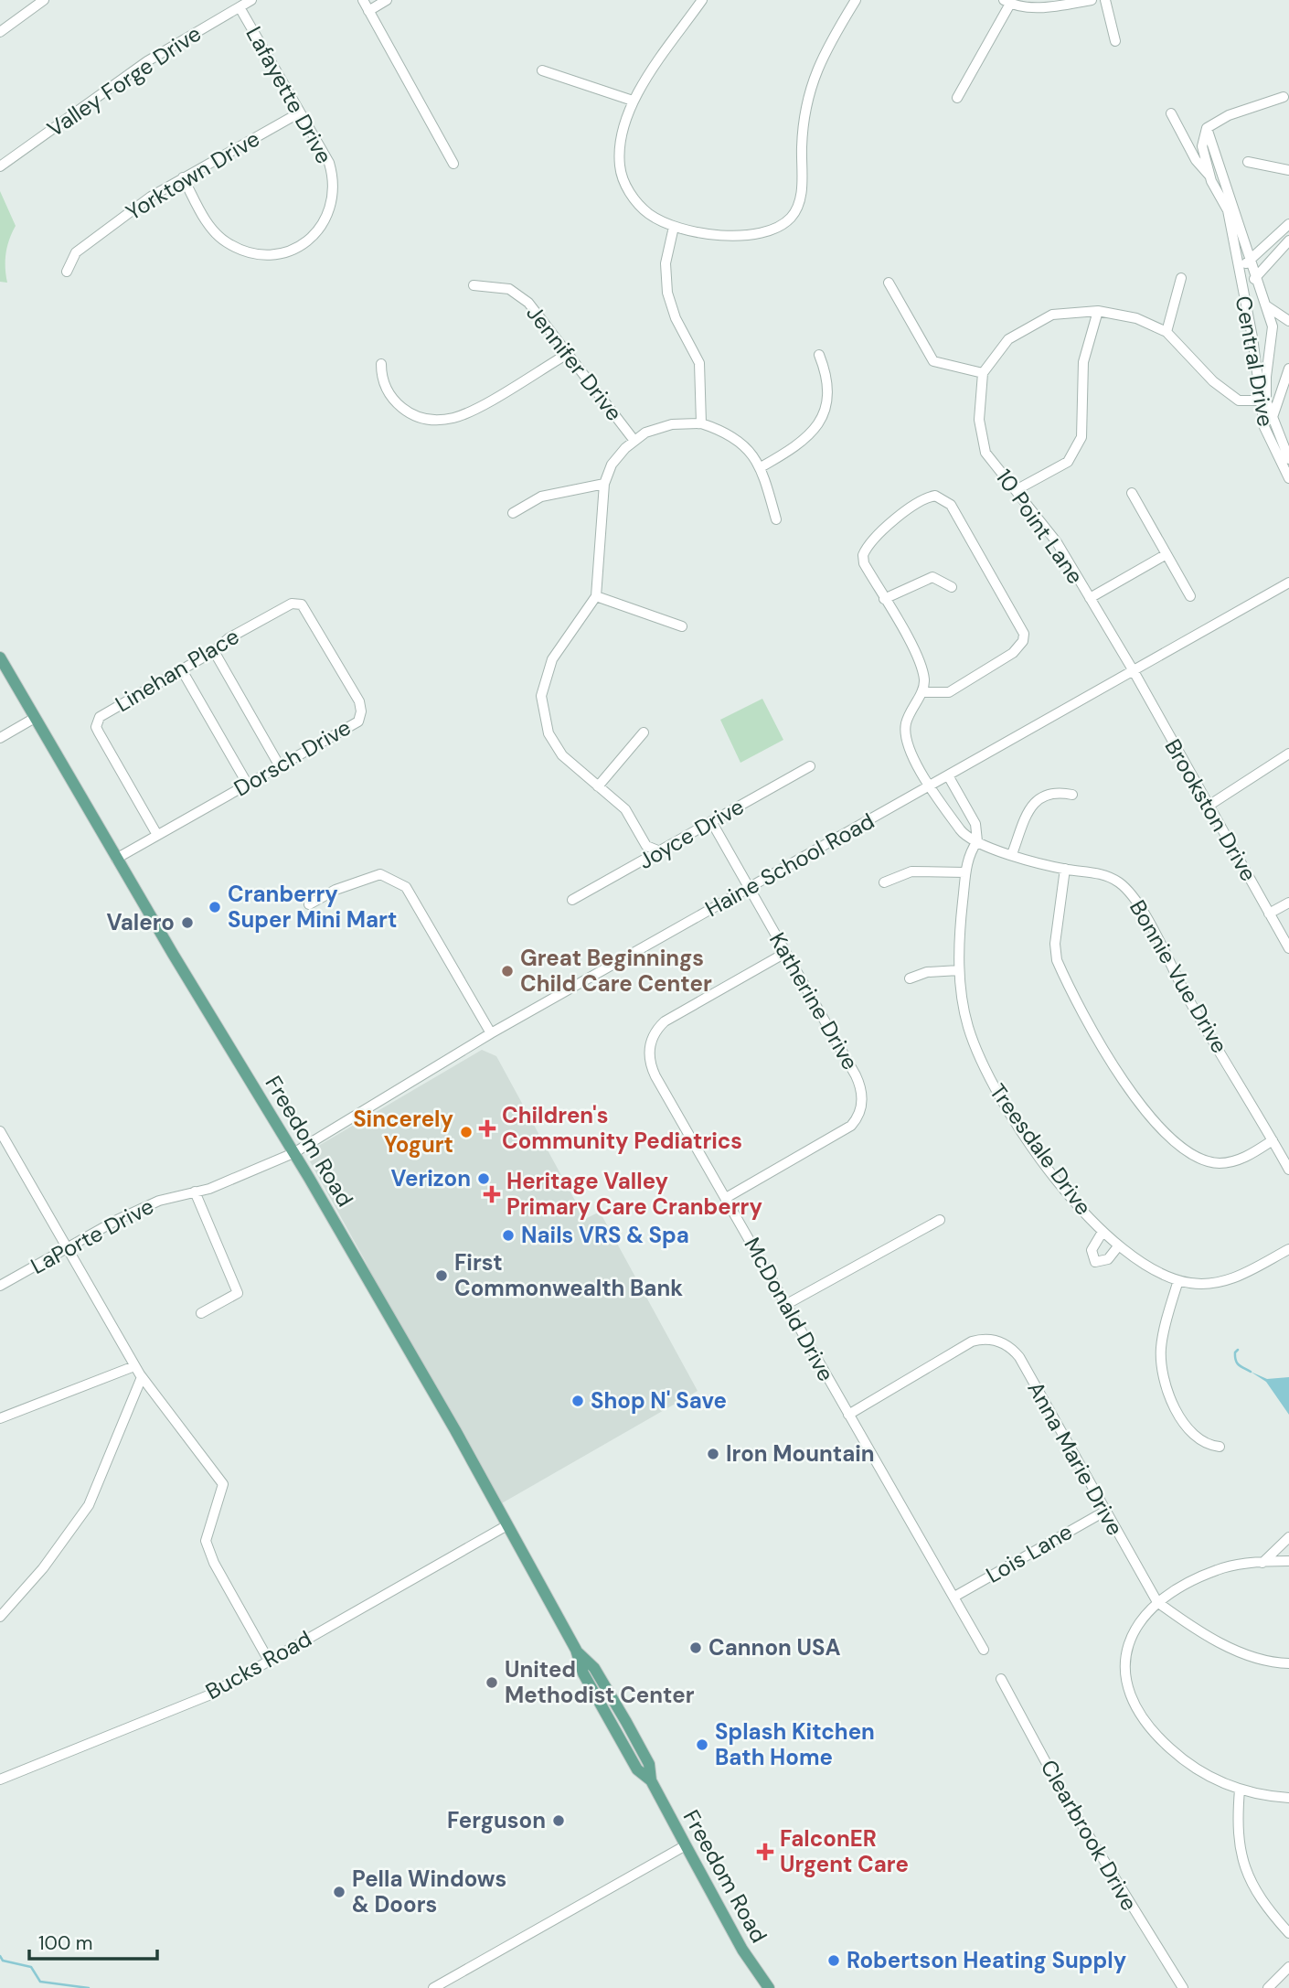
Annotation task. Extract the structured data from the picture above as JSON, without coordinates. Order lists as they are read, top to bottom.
{
  "streets": {
    "main road": ["Freedom Road"],
    "street": [
      "Valley Forge Drive",
      "Lafayette Drive",
      "Yorktown Drive",
      "Central Drive",
      "Jennifer Drive",
      "10 Point Lane",
      "Linehan Place",
      "Dorsch Drive",
      "Brookston Drive",
      "Joyce Drive",
      "Haine School Road",
      "Bonnie Vue Drive",
      "Katherine Drive",
      "Treesdale Drive",
      "LaPorte Drive",
      "McDonald Drive",
      "Anna Marie Drive",
      "Lois Lane",
      "Bucks Road",
      "Clearbrook Drive"
    ]
  },
  "crossings": [
    ["Valley Forge Drive", "Lafayette Drive"],
    ["Lafayette Drive", "Yorktown Drive"],
    ["10 Point Lane", "Brookston Drive"],
    ["10 Point Lane", "Haine School Road"],
    ["Linehan Place", "Dorsch Drive"],
    ["Dorsch Drive", "Freedom Road"],
    ["Brookston Drive", "Haine School Road"],
    ["Joyce Drive", "Katherine Drive"],
    ["Haine School Road", "Bonnie Vue Drive"],
    ["Haine School Road", "Katherine Drive"],
    ["Haine School Road", "Freedom Road"],
    ["Haine School Road", "LaPorte Drive"],
    ["Bonnie Vue Drive", "Treesdale Drive"],
    ["Katherine Drive", "McDonald Drive"],
    ["Freedom Road", "LaPorte Drive"],
    ["Freedom Road", "Bucks Road"],
    ["McDonald Drive", "Anna Marie Drive"],
    ["McDonald Drive", "Lois Lane"],
    ["Anna Marie Drive", "Lois Lane"]
  ],
  "places": {
    "other": [
      "Cranberry Super Mini Mart",
      "Valero",
      "Great Beginnings Child Care Center",
      "Sincerely Yogurt",
      "Verizon",
      "Nails VRS & Spa",
      "First Commonwealth Bank",
      "Shop N' Save",
      "Iron Mountain",
      "Cannon USA",
      "United Methodist Center",
      "Splash Kitchen Bath Home",
      "Ferguson",
      "Pella Windows & Doors",
      "Robertson Heating Supply"
    ],
    "health": ["Children's Community Pediatrics", "Heritage Valley Primary Care Cranberry", "FalconER Urgent Care"]
  },
  "scale_bar": "100 m"
}
